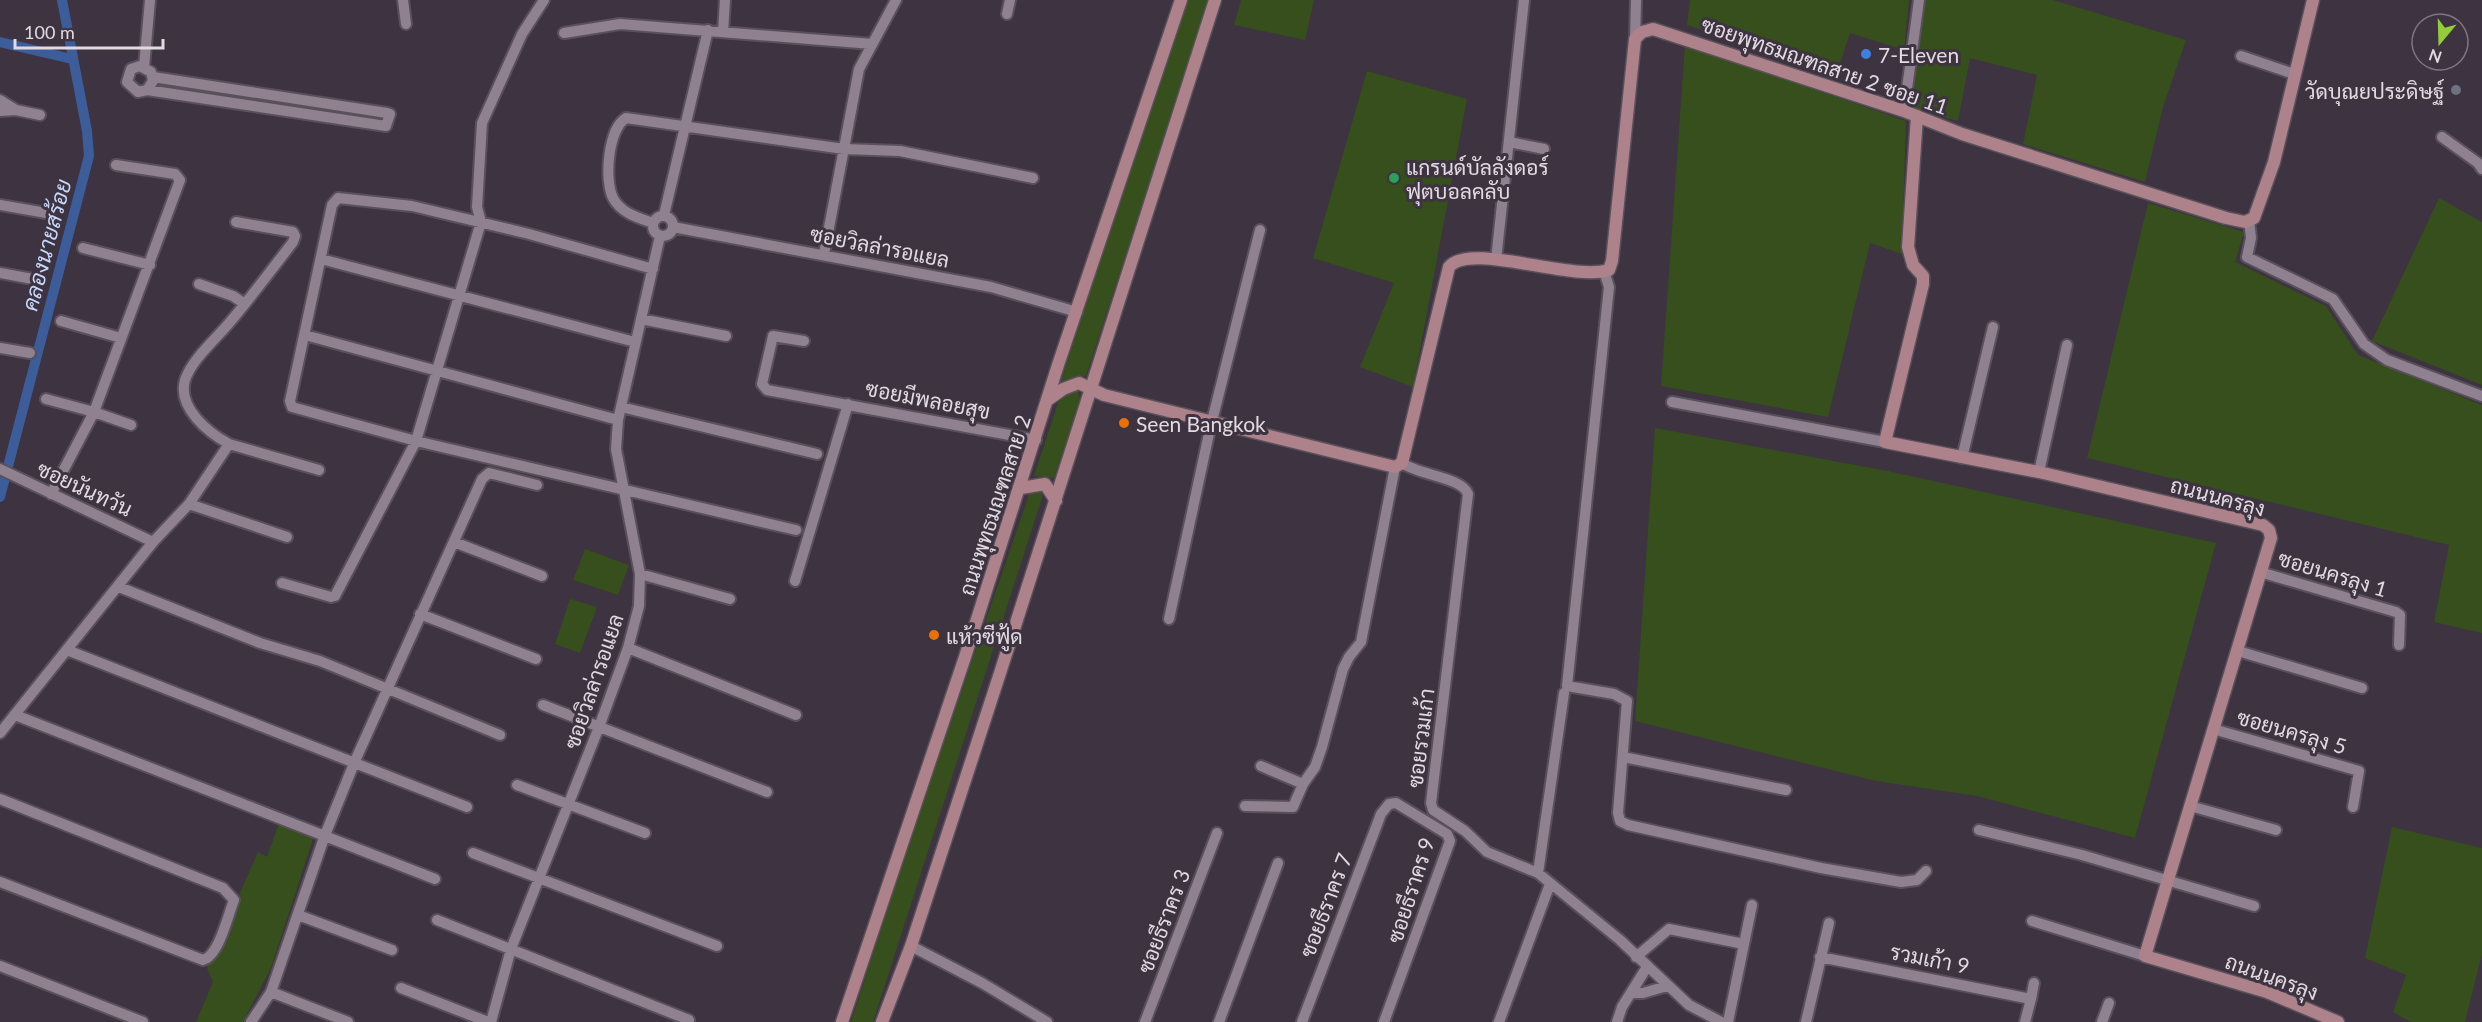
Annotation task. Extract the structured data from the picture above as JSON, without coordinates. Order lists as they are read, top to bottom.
{
  "streets": {
    "street": [
      "ซอยพุทธมณฑลสาย 2 ซอย 11",
      "ซอยวิลล่ารอแยล",
      "ซอยมีพลอยสุข",
      "ซอยนันทวัน",
      "ถนนนครลุง",
      "ถนนพุทธมณฑลสาย 2",
      "ซอยนครลุง 1",
      "ซอยนครลุง 5",
      "ซอยรวมเก้า",
      "ซอยธีราคร 9",
      "ซอยธีราคร 7",
      "ซอยธีราคร 3",
      "รวมเก้า 9"
    ]
  },
  "crossings": [
    ["ซอยวิลล่ารอแยล", "ถนนพุทธมณฑลสาย 2"],
    ["ซอยมีพลอยสุข", "ถนนพุทธมณฑลสาย 2"],
    ["ถนนนครลุง", "ซอยนครลุง 1"],
    ["ถนนนครลุง", "ซอยนครลุง 5"],
    ["ซอยธีราคร 9", "ซอยธีราคร 7"]
  ],
  "water": ["คลองนายสร้อย"],
  "places": [
    "7-Eleven",
    "วัดบุณยประดิษฐ์",
    "แกรนด์บัลลังดอร์ ฟุตบอลคลับ",
    "Seen Bangkok",
    "แห้วซีฟู้ด"
  ],
  "scale_bar": "100 m",
  "north": "bottom"
}
